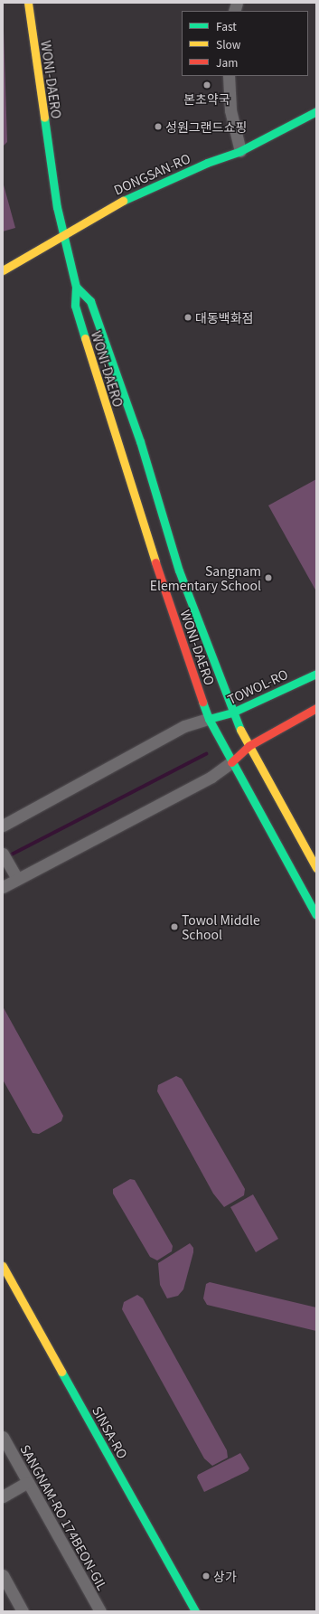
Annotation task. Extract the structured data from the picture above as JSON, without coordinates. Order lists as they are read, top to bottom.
{
  "streets": {
    "main road": [
      "WONI-DAERO",
      "DONGSAN-RO",
      "TOWOL-RO",
      "SINSA-RO"
    ],
    "street": ["SANGNAM-RO 174BEON-GIL"]
  },
  "crossings": [
    ["WONI-DAERO", "DONGSAN-RO"],
    ["WONI-DAERO", "TOWOL-RO"]
  ],
  "places": [
    "본초약국",
    "성원그랜드쇼핑",
    "대동백화점",
    "Sangnam Elementary School",
    "Towol Middle School",
    "상가"
  ],
  "legend": ["Fast", "Slow", "Jam"]
}
